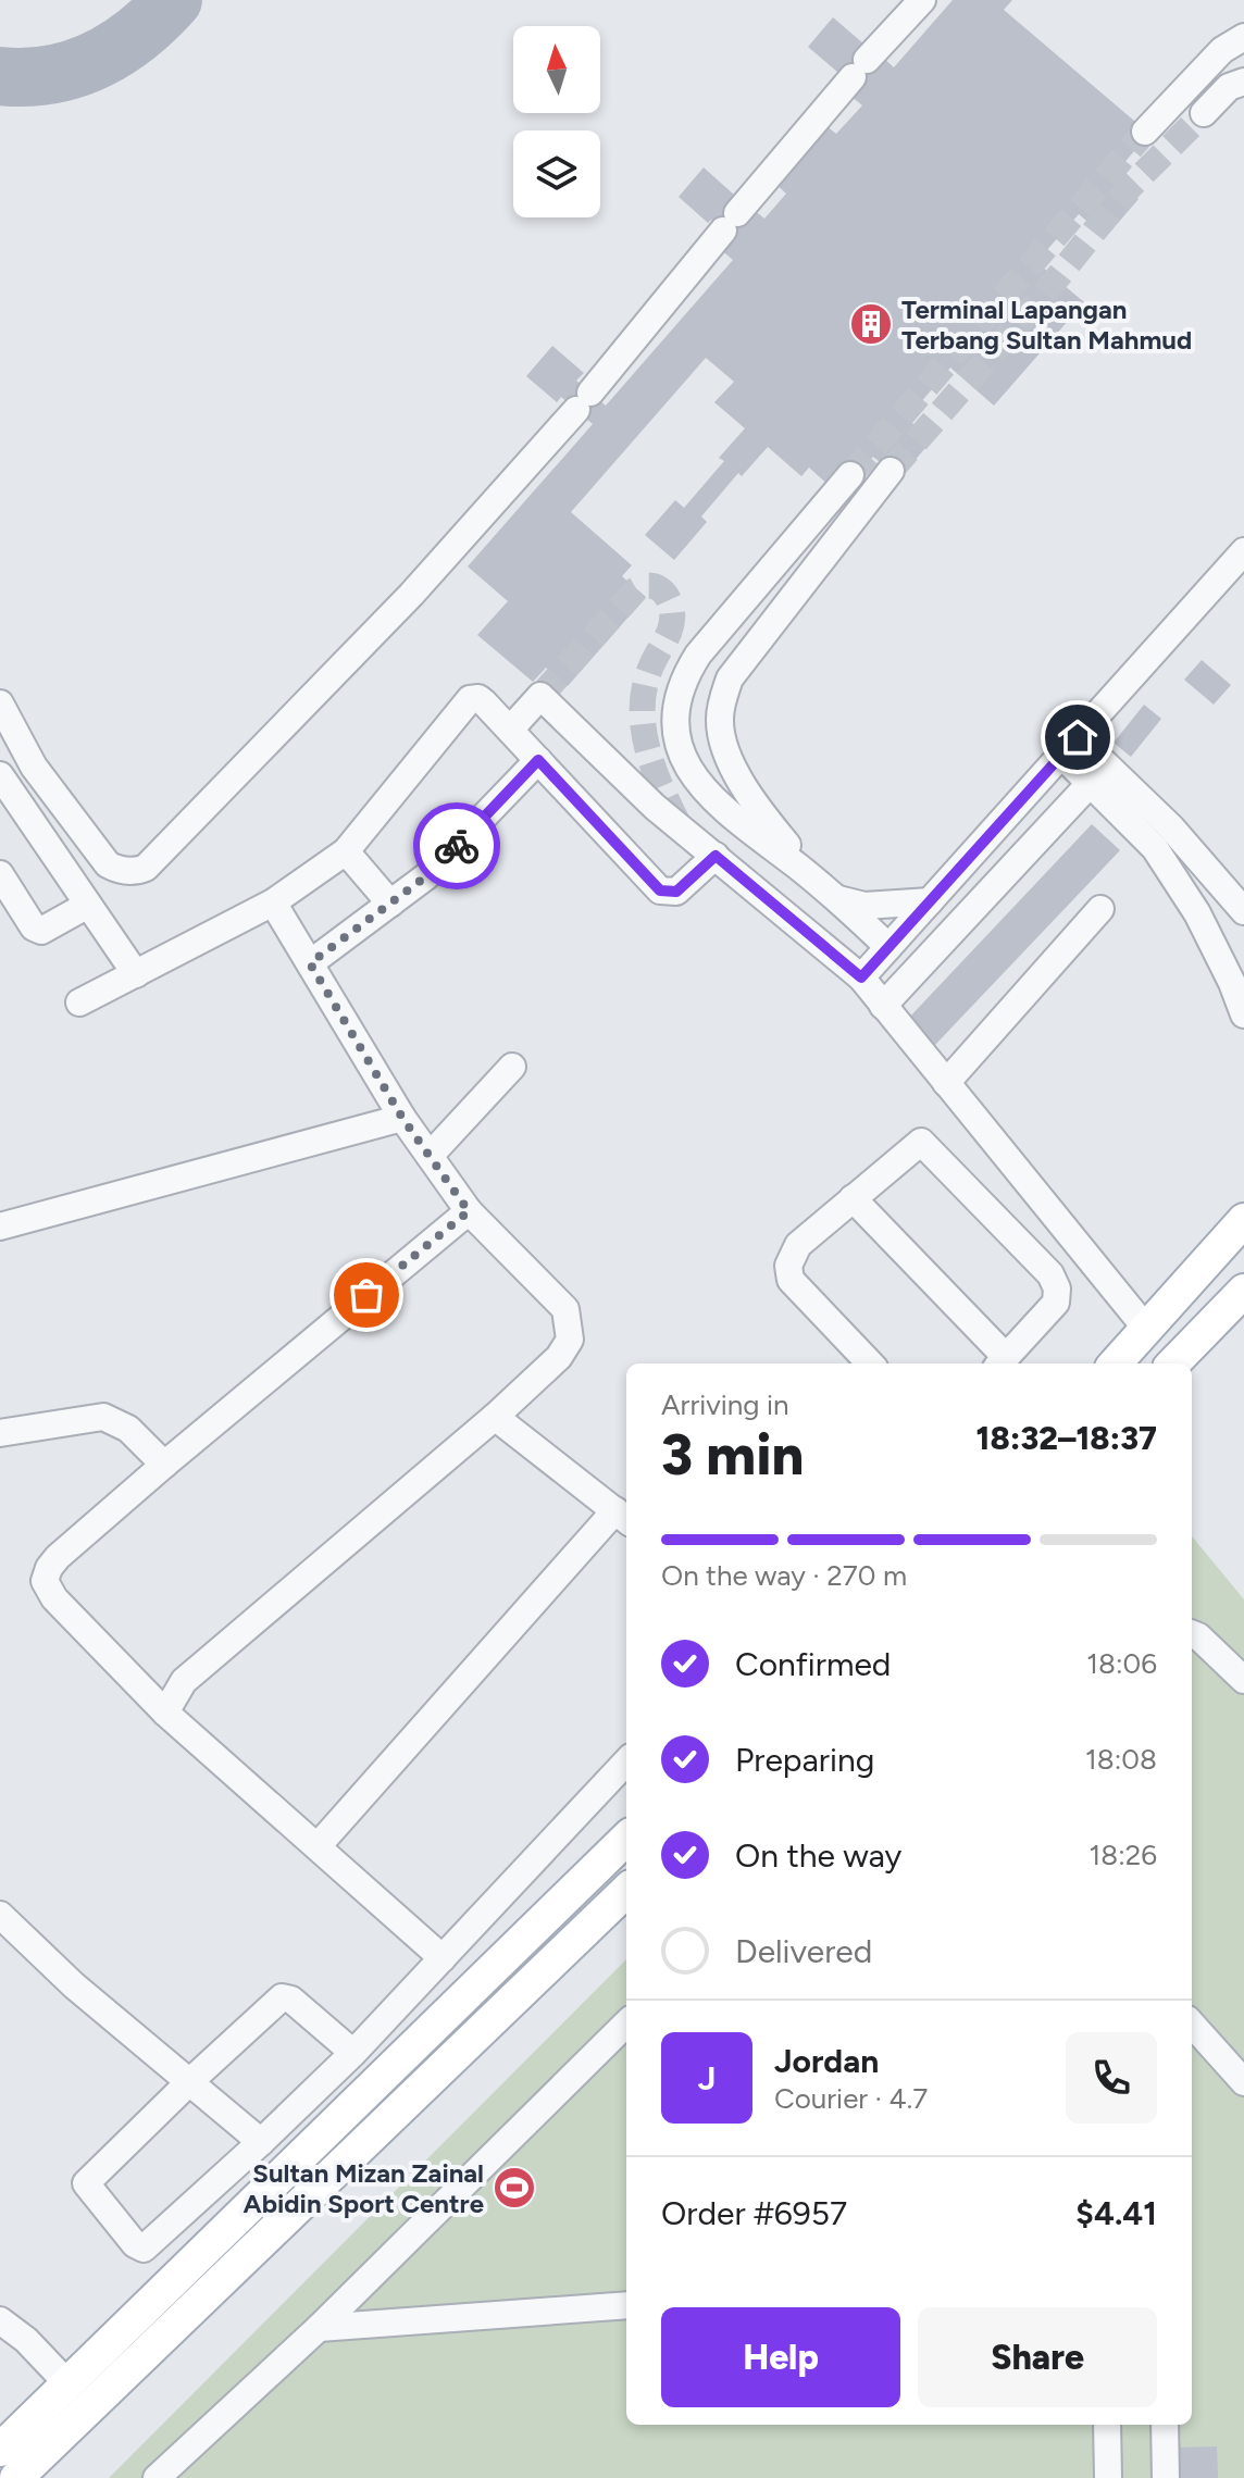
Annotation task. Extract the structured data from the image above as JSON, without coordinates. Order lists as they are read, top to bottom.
{
  "places": {
    "building": ["Terminal Lapangan Terbang Sultan Mahmud"],
    "sports": ["Sultan Mizan Zainal Abidin Sport Centre"]
  },
  "north": "top",
  "page": {
    "heading": ["3 min", "Arriving in", "18:32–18:37"],
    "panel": [
      "Jordan",
      "Courier · 4.7",
      "Order #6957",
      "$4.41"
    ],
    "bar": "On the way · 270 m",
    "list": [
      ["Confirmed", "18:06"],
      ["Preparing", "18:08"],
      ["On the way", "18:26"],
      "Delivered"
    ],
    "round": "J",
    "buttons": ["Help", "Share"]
  }
}
